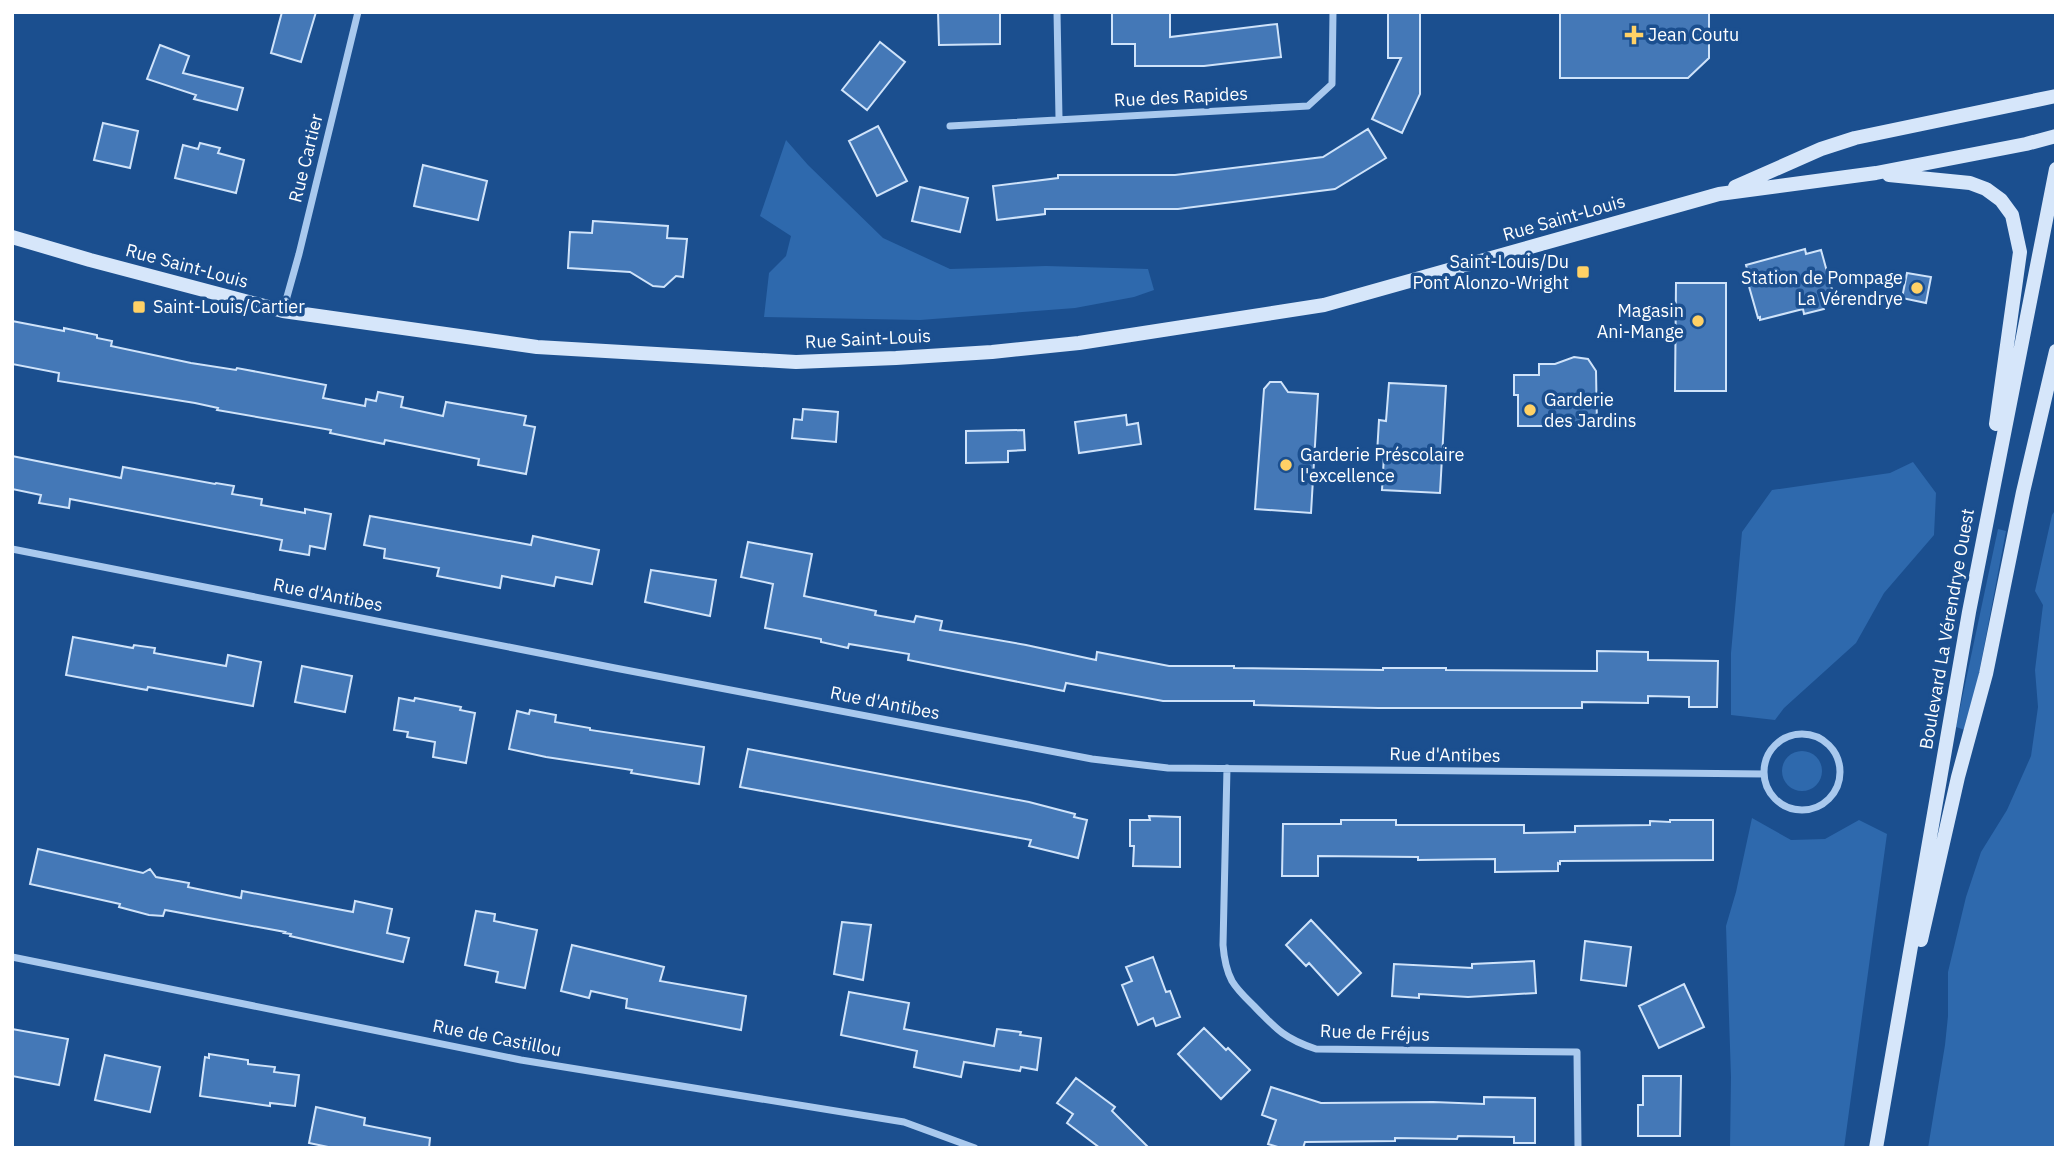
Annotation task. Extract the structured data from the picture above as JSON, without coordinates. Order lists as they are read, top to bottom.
{
  "streets": {
    "main road": ["Rue Saint-Louis", "Boulevard La Vérendrye Ouest"],
    "street": [
      "Rue des Rapides",
      "Rue Cartier",
      "Rue d'Antibes",
      "Rue de Fréjus",
      "Rue de Castillou"
    ]
  },
  "crossings": [
    ["Rue Cartier", "Rue Saint-Louis"],
    ["Rue d'Antibes", "Rue de Fréjus"]
  ],
  "places": {
    "health": ["Jean Coutu"],
    "transit": ["Saint-Louis/Du Pont Alonzo-Wright", "Saint-Louis/Cartier"],
    "other": [
      "Station de Pompage La Vérendrye",
      "Magasin Ani-Mange",
      "Garderie des Jardins",
      "Garderie Préscolaire l'excellence"
    ]
  }
}
